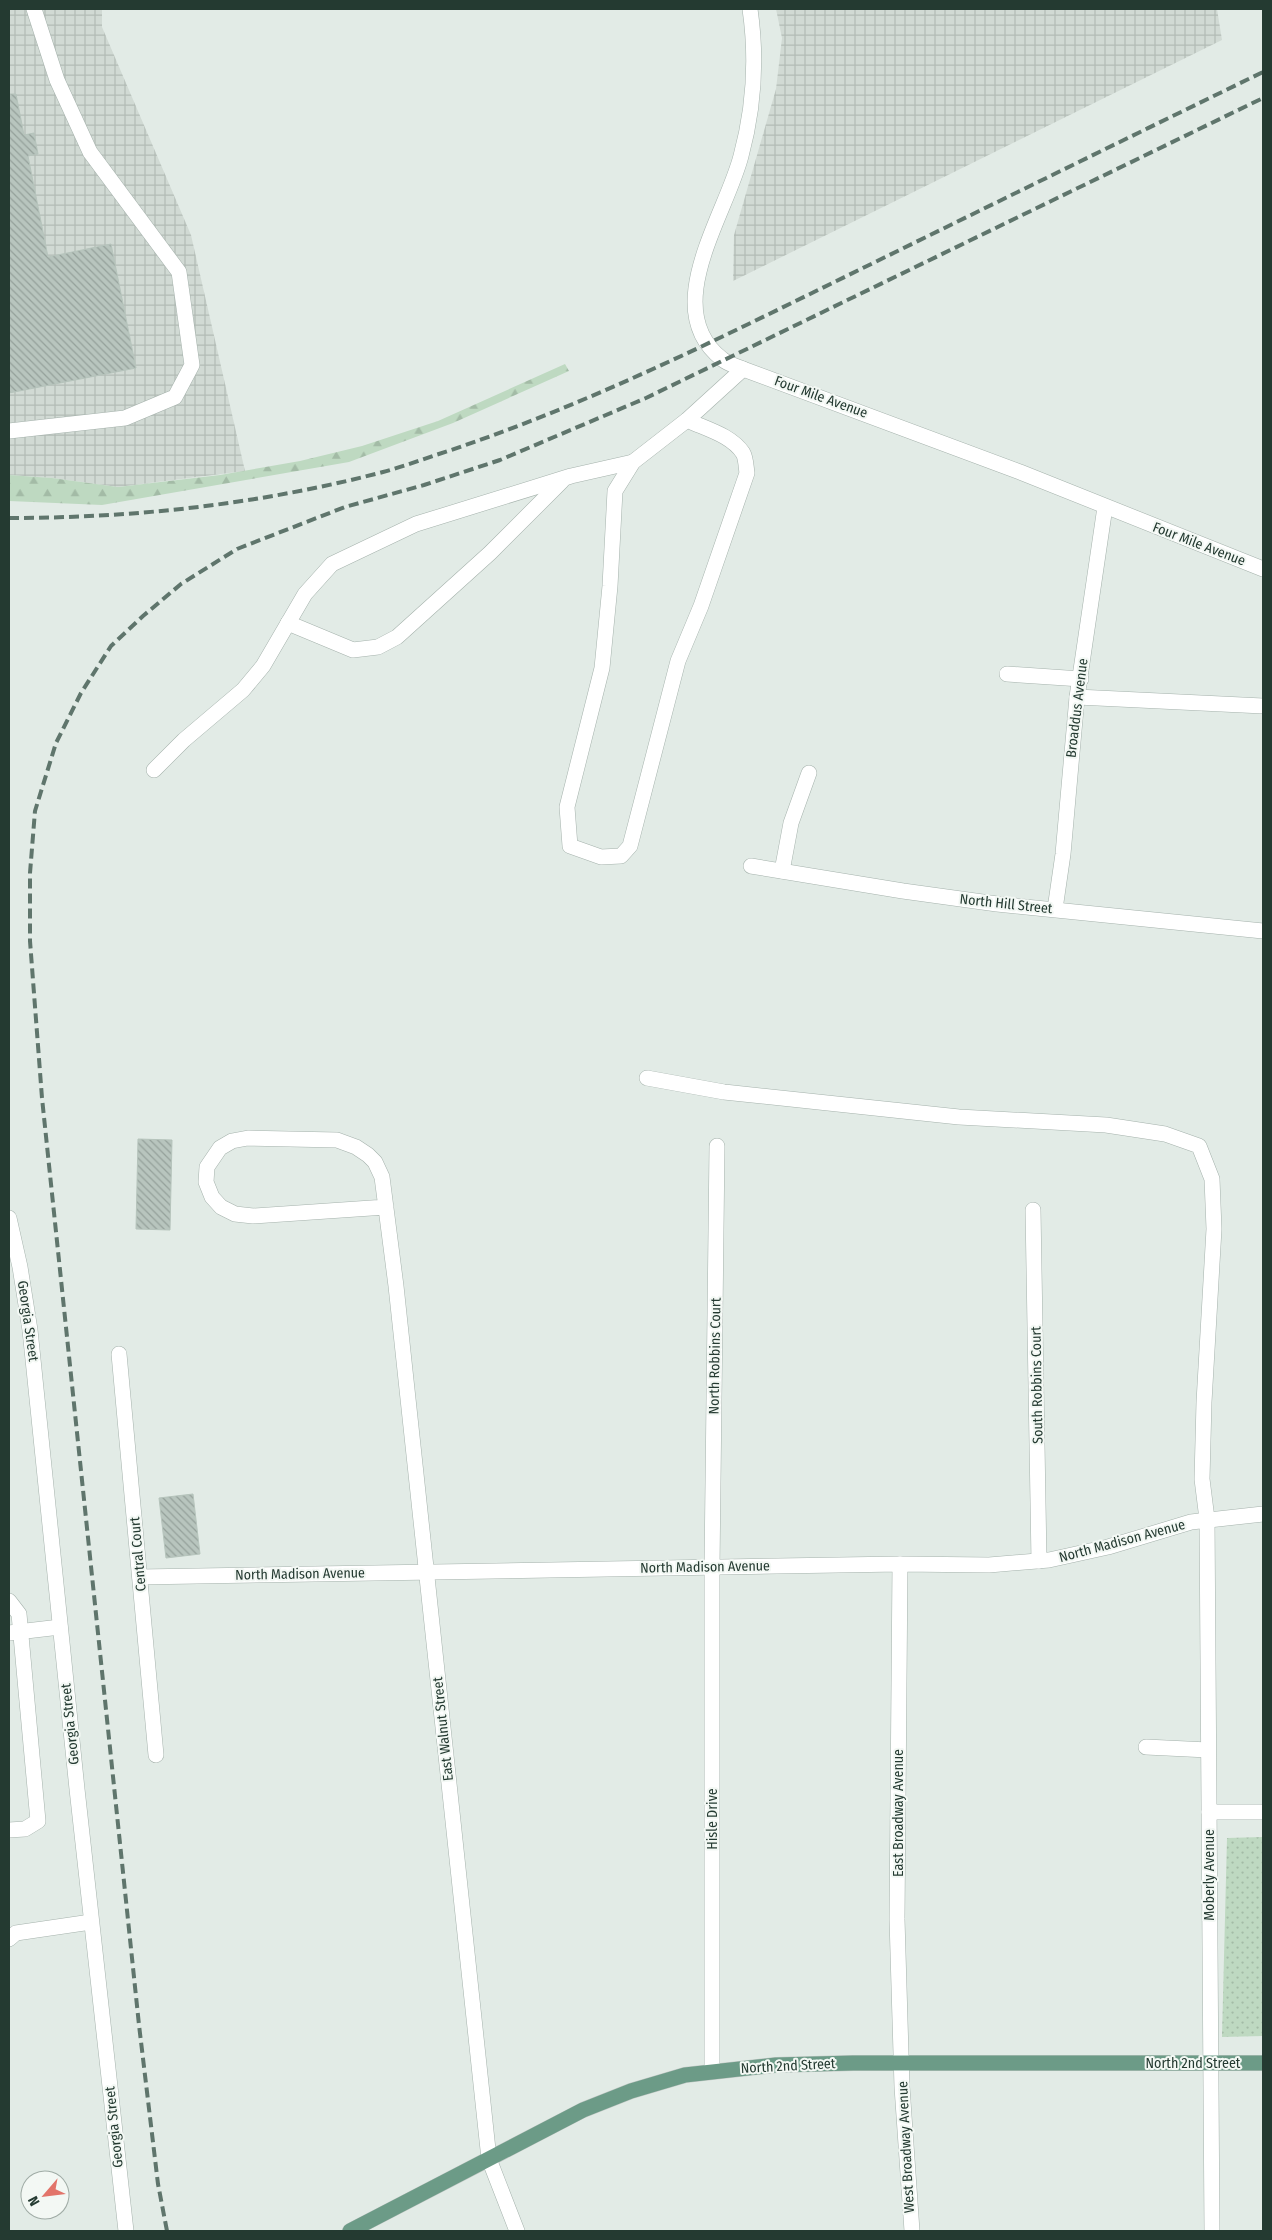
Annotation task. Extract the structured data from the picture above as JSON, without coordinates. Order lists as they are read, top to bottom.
{
  "streets": {
    "main road": ["North 2nd Street"],
    "street": [
      "Four Mile Avenue",
      "Broaddus Avenue",
      "North Hill Street",
      "Georgia Street",
      "North Robbins Court",
      "South Robbins Court",
      "North Madison Avenue",
      "Central Court",
      "East Walnut Street",
      "East Broadway Avenue",
      "Hisle Drive",
      "Moberly Avenue",
      "West Broadway Avenue"
    ]
  },
  "crossings": [
    ["Four Mile Avenue", "Broaddus Avenue"],
    ["Broaddus Avenue", "North Hill Street"],
    ["North Robbins Court", "North Madison Avenue"],
    ["North Robbins Court", "Hisle Drive"],
    ["South Robbins Court", "North Madison Avenue"],
    ["North Madison Avenue", "Central Court"],
    ["North Madison Avenue", "East Walnut Street"],
    ["North Madison Avenue", "East Broadway Avenue"],
    ["North Madison Avenue", "Hisle Drive"],
    ["North Madison Avenue", "Moberly Avenue"],
    ["East Walnut Street", "North 2nd Street"],
    ["East Broadway Avenue", "North 2nd Street"],
    ["East Broadway Avenue", "West Broadway Avenue"],
    ["Hisle Drive", "North 2nd Street"],
    ["Moberly Avenue", "North 2nd Street"],
    ["North 2nd Street", "West Broadway Avenue"]
  ],
  "north": "bottom left"
}
